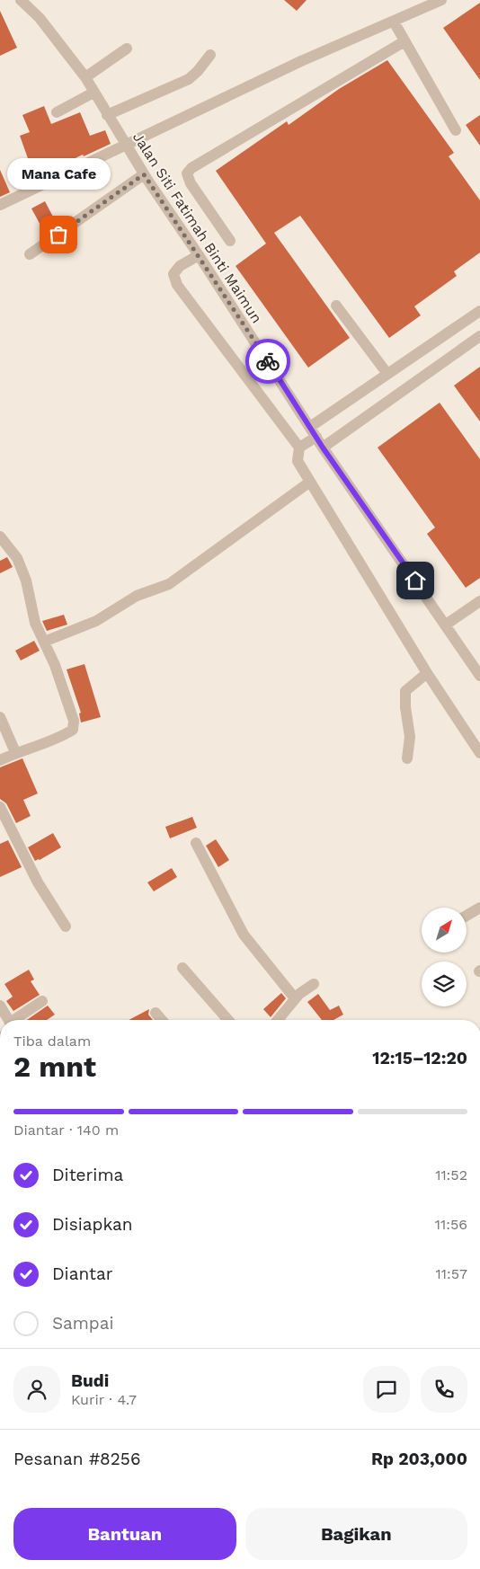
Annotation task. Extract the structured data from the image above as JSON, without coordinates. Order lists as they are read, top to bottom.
{
  "streets": {
    "street": ["Jalan Siti Fatimah Binti Maimun"]
  },
  "places": ["Mana Cafe"],
  "north": "top right",
  "page": {
    "bubble": "Mana Cafe",
    "heading": ["2 mnt", "Tiba dalam", "12:15–12:20"],
    "panel": [
      "Budi",
      "Kurir · 4.7",
      "Pesanan #8256",
      "Rp 203,000"
    ],
    "bar": "Diantar · 140 m",
    "list": [
      ["Diterima", "11:52"],
      ["Disiapkan", "11:56"],
      ["Diantar", "11:57"],
      "Sampai"
    ],
    "buttons": ["Bantuan", "Bagikan"]
  }
}
